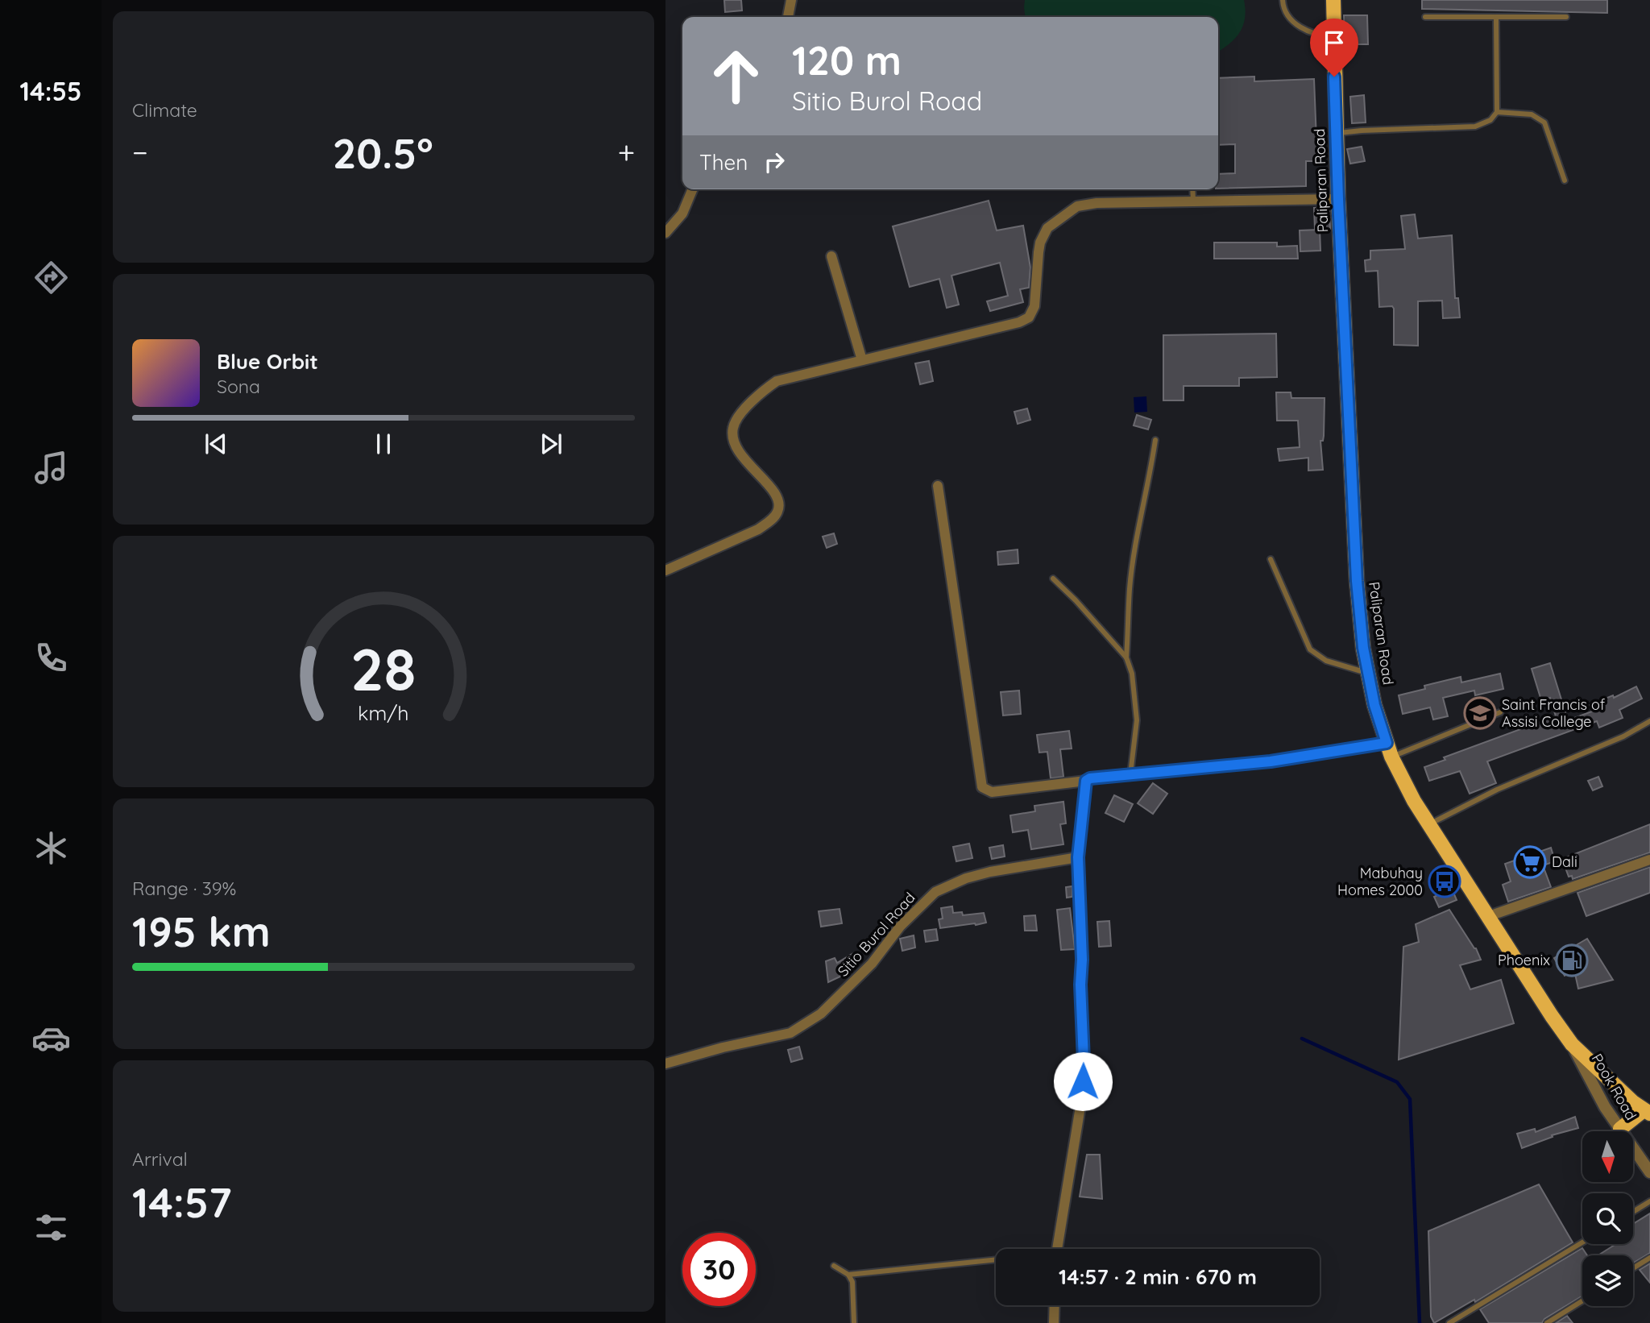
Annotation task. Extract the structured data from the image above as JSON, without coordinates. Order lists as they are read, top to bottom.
{
  "streets": {
    "main road": ["Paliparan Road"],
    "street": ["Sitio Burol Road", "Pook Road"]
  },
  "crossings": [
    ["Paliparan Road", "Pook Road"]
  ],
  "places": {
    "school or university": ["Saint Francis of Assisi College"],
    "supermarket": ["Dali"],
    "bus stop": ["Mabuhay Homes 2000"],
    "fuel station": ["Phoenix"]
  },
  "north": "bottom",
  "page": {
    "tabs": "14:55",
    "tile": [
      "Climate",
      ["Range · 39%", "195 km"],
      ["Arrival", "14:57"]
    ],
    "turn": ["120 m", "Sitio Burol Road"],
    "heat": ["−", "20.5°", "+"],
    "then": "Then",
    "song": ["Blue Orbit", "Sona"],
    "limit": "30",
    "trip": "14:57 · 2 min · 670 m",
    "gauge": ["28", "km/h"]
  }
}
